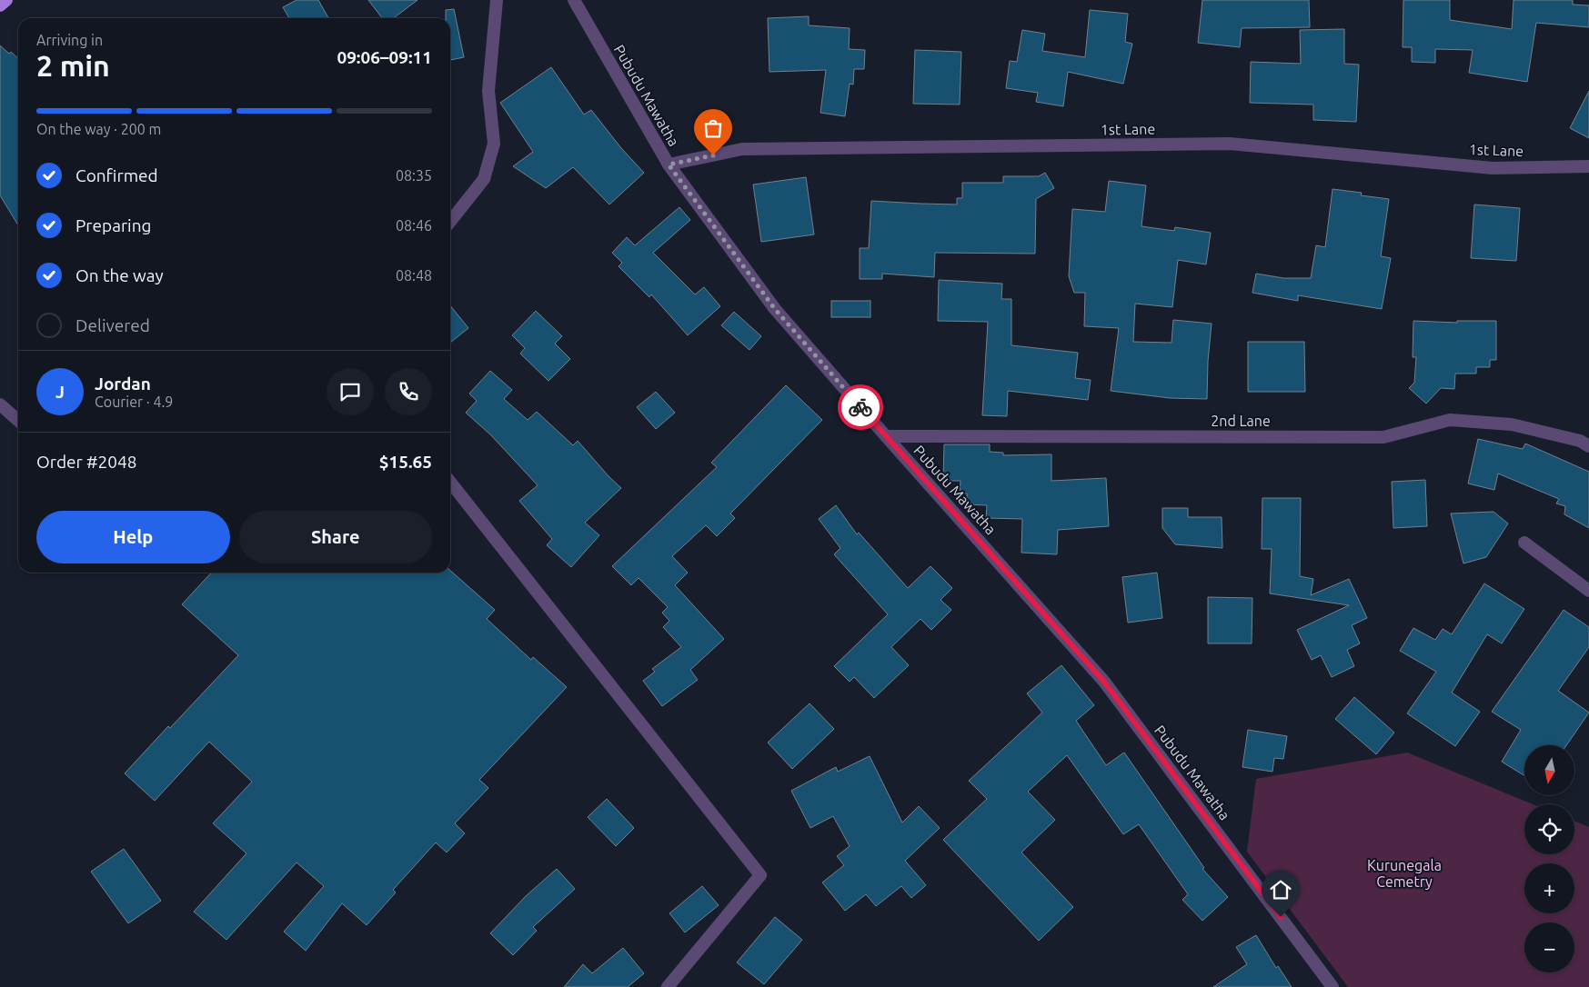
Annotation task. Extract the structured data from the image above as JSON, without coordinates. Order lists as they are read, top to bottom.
{
  "streets": {
    "street": ["Pubudu Mawatha", "1st Lane", "2nd Lane"]
  },
  "crossings": [
    ["Pubudu Mawatha", "1st Lane"],
    ["Pubudu Mawatha", "2nd Lane"]
  ],
  "parks": ["Kurunegala Cemetry"],
  "north": "bottom",
  "page": {
    "heading": ["2 min", "Arriving in", "09:06–09:11"],
    "panel": [
      "Jordan",
      "Courier · 4.9",
      "Order #2048",
      "$15.65"
    ],
    "bar": "On the way · 200 m",
    "list": [
      ["Confirmed", "08:35"],
      ["Preparing", "08:46"],
      ["On the way", "08:48"],
      "Delivered"
    ],
    "round": "J",
    "buttons": ["Help", "Share"],
    "map_buttons": ["+", "−"]
  }
}
